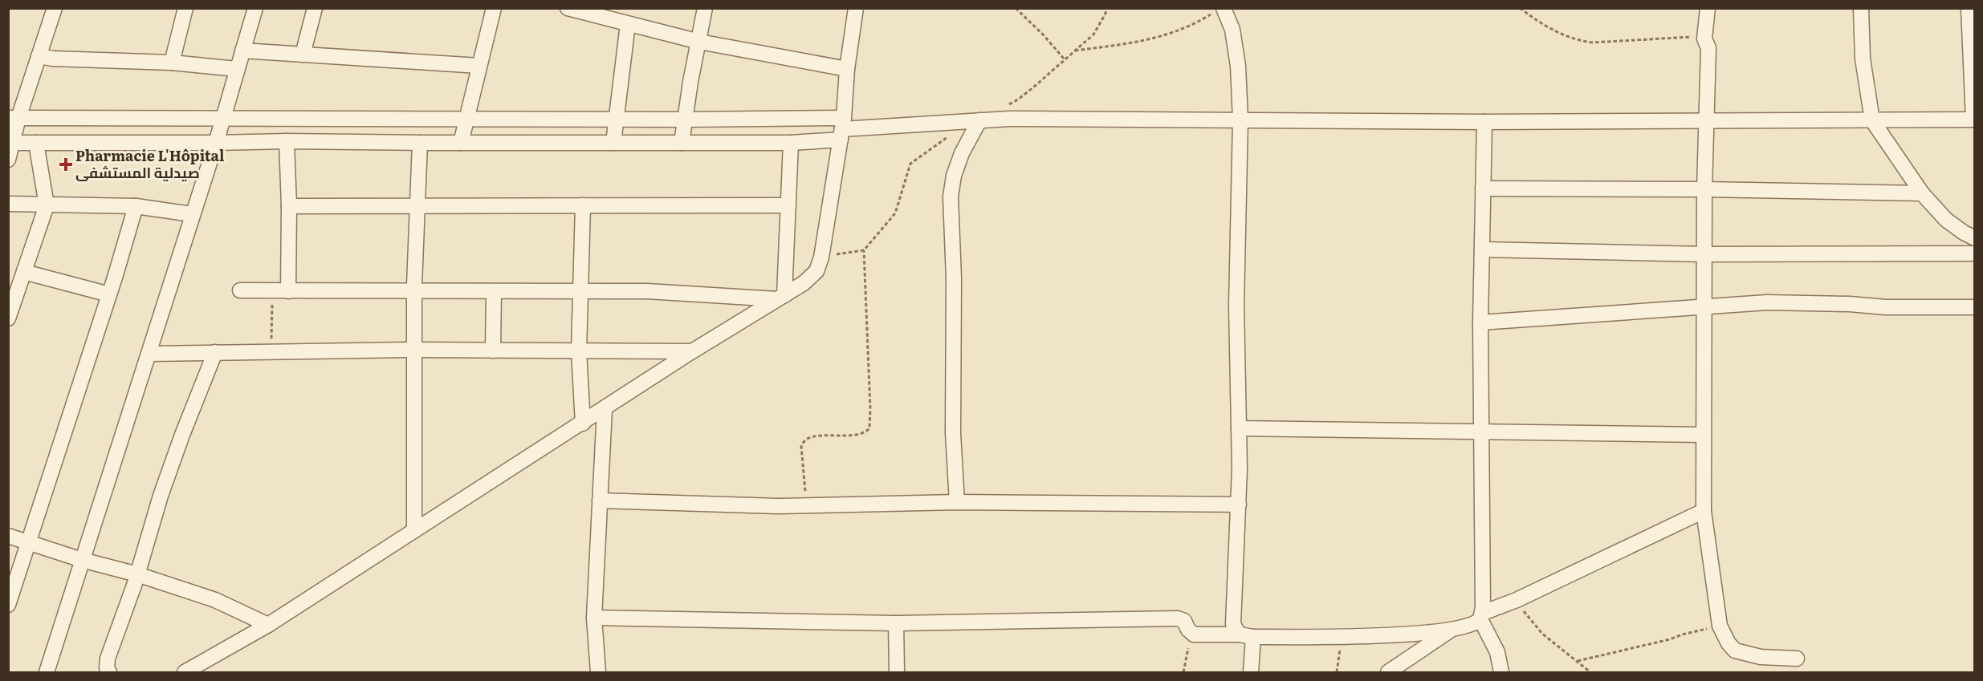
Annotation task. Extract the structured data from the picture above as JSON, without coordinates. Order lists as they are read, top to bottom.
{
  "places": {
    "health": ["Pharmacie L'Hôpital صيدلية المستشفى"]
  }
}
